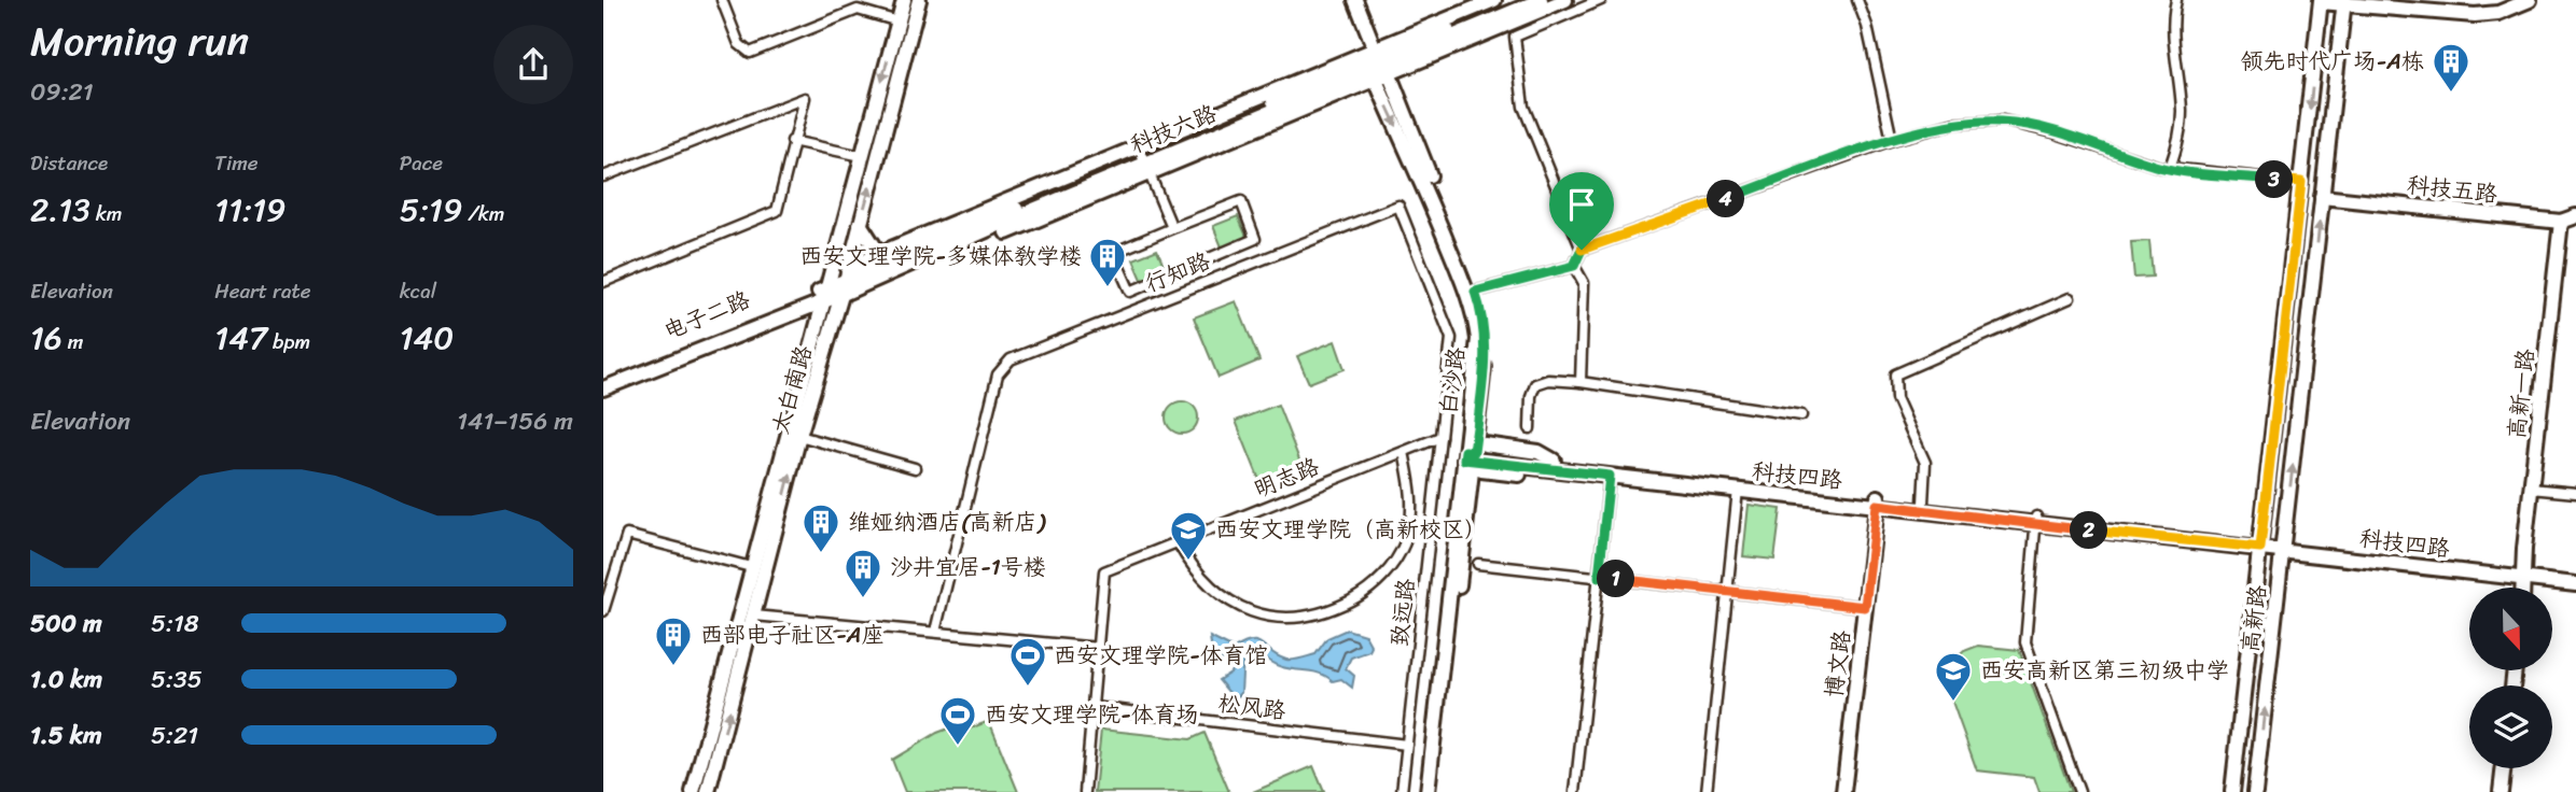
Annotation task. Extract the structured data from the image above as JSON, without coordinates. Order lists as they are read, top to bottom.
{
  "streets": {
    "main road": [
      "科技六路",
      "科技五路",
      "电子二路",
      "白沙路",
      "太白南路",
      "高新一路",
      "科技四路",
      "高新路",
      "博文路"
    ],
    "street": [
      "行知路",
      "明志路",
      "致远路",
      "松风路"
    ]
  },
  "crossings": [
    ["科技六路", "电子二路"],
    ["科技六路", "白沙路"],
    ["科技六路", "太白南路"],
    ["科技五路", "高新一路"],
    ["科技五路", "高新路"],
    ["行知路", "明志路"],
    ["行知路", "致远路"],
    ["电子二路", "太白南路"],
    ["白沙路", "科技四路"],
    ["高新一路", "科技四路"],
    ["科技四路", "高新路"],
    ["科技四路", "博文路"],
    ["明志路", "致远路"],
    ["致远路", "松风路"]
  ],
  "places": {
    "building": [
      "领先时代广场-A栋",
      "西安文理学院-多媒体教学楼",
      "维娅纳酒店(高新店)",
      "沙井宜居-1号楼",
      "西部电子社区-A座"
    ],
    "school or university": ["西安文理学院（高新校区）", "西安高新区第三初级中学"],
    "sports": ["西安文理学院-体育馆", "西安文理学院-体育场"]
  },
  "north": "bottom",
  "page": {
    "heading": ["Morning run", "09:21"],
    "stats": [
      ["Distance", "2.13 km"],
      ["Time", "11:19"],
      ["Pace", "5:19 /km"],
      ["Elevation", "16 m"],
      ["Heart rate", "147 bpm"],
      ["kcal", "140"]
    ],
    "pins": [
      "3",
      "4",
      "2",
      "1"
    ],
    "chart": ["Elevation", "141–156 m"],
    "list": [
      {
        "name": "500 m",
        "note": "5:18"
      },
      {
        "name": "1.0 km",
        "note": "5:35"
      },
      {
        "name": "1.5 km",
        "note": "5:21"
      }
    ]
  }
}
